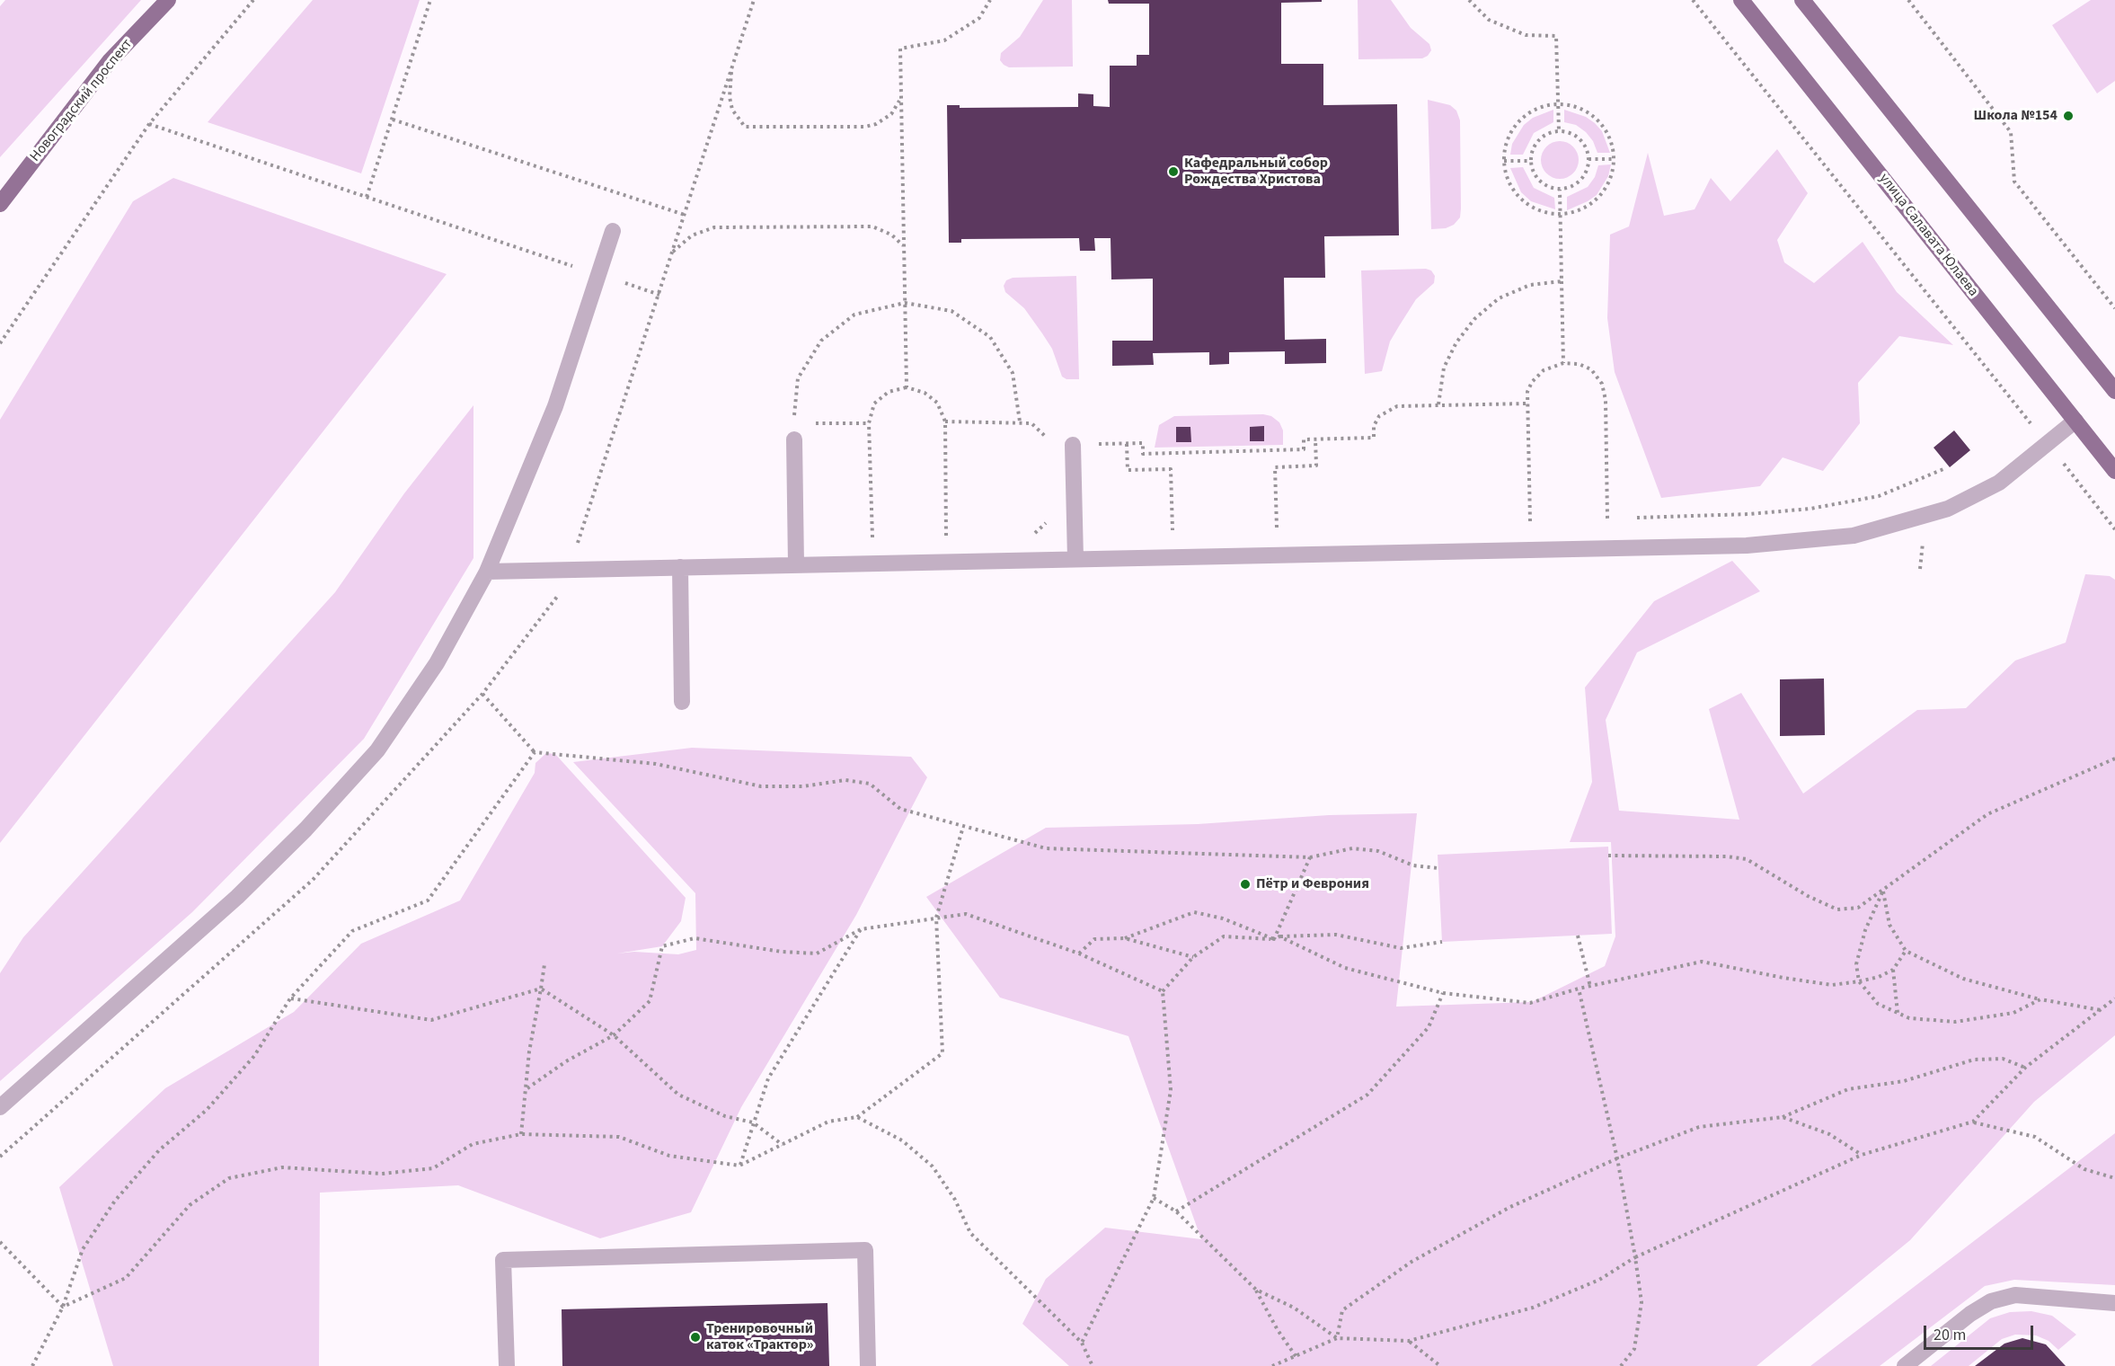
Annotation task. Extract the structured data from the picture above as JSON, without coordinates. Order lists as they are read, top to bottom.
{
  "streets": {
    "main road": ["Новоградский проспект", "улица Салавата Юлаева"]
  },
  "places": [
    "Школа №154",
    "Кафедральный собор Рождества Христова",
    "Пётр и Феврония",
    "Тренировочный каток «Трактор»"
  ],
  "scale_bar": "20 m"
}
